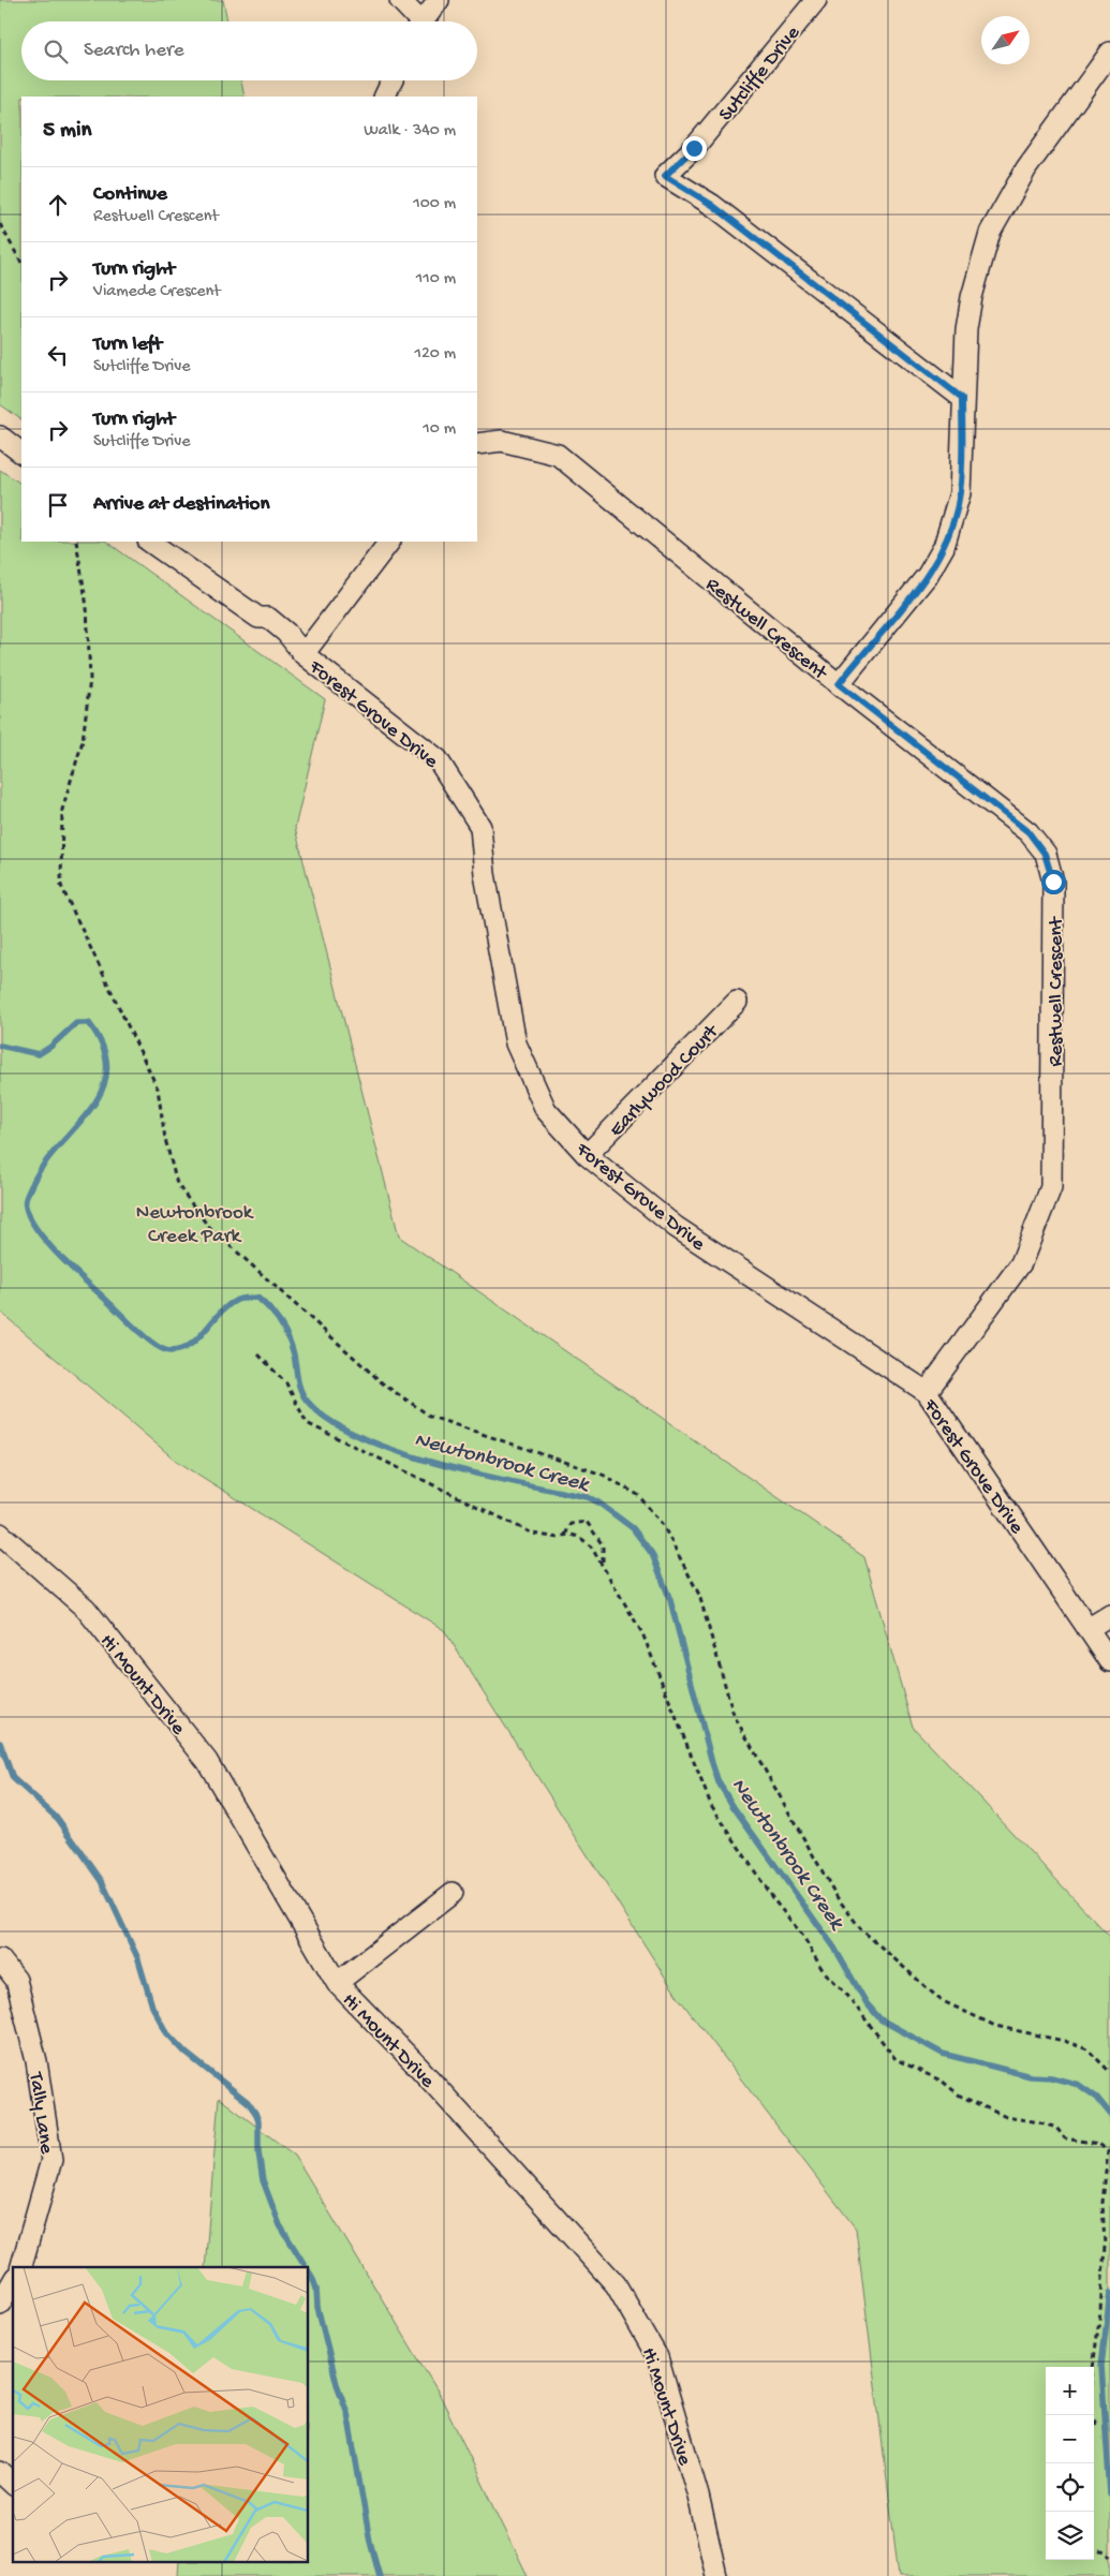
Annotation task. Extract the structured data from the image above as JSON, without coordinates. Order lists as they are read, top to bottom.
{
  "streets": {
    "street": [
      "Sutcliffe Drive",
      "Restwell Crescent",
      "Forest Grove Drive",
      "Earlywood Court",
      "Hi Mount Drive",
      "Tally Lane"
    ]
  },
  "crossings": [
    ["Restwell Crescent", "Forest Grove Drive"],
    ["Forest Grove Drive", "Earlywood Court"]
  ],
  "water": ["Newtonbrook Creek"],
  "parks": ["Newtonbrook Creek Park"],
  "north": "top right",
  "page": {
    "search": "Search here",
    "heading": ["5 min", "Walk · 340 m"],
    "list": [
      ["Continue", "Restwell Crescent", "100 m"],
      ["Turn right", "Viamede Crescent", "110 m"],
      ["Turn left", "Sutcliffe Drive", "120 m"],
      ["Turn right", "Sutcliffe Drive", "10 m"],
      "Arrive at destination"
    ],
    "map_buttons": ["+", "−"]
  }
}
